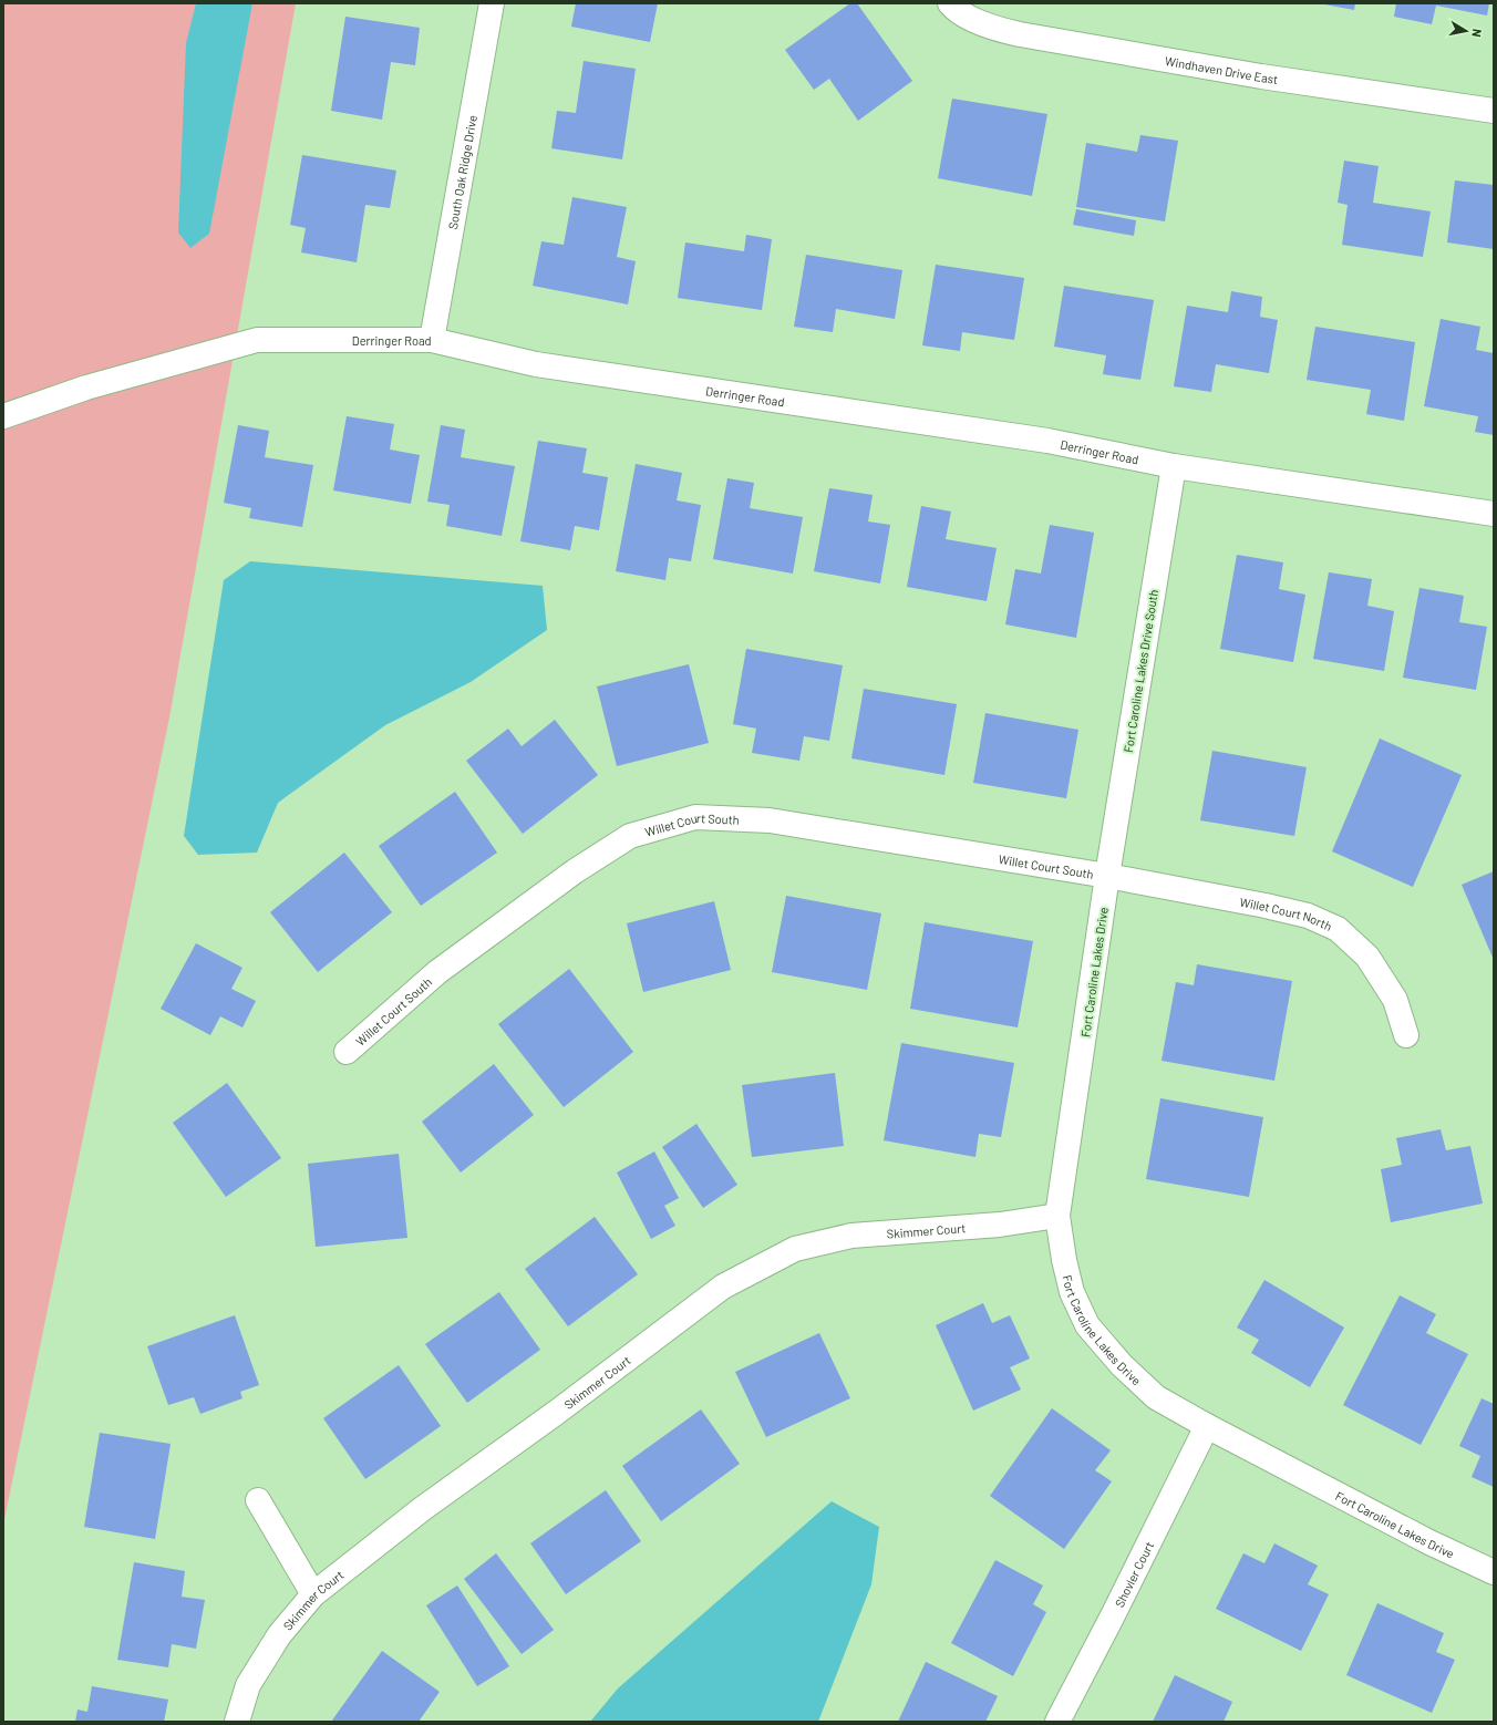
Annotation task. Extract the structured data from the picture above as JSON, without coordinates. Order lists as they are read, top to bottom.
{
  "streets": {
    "street": [
      "Windhaven Drive East",
      "South Oak Ridge Drive",
      "Derringer Road",
      "Fort Caroline Lakes Drive South",
      "Willet Court South",
      "Willet Court North",
      "Fort Caroline Lakes Drive",
      "Skimmer Court",
      "Shovler Court"
    ]
  },
  "crossings": [
    ["South Oak Ridge Drive", "Derringer Road"],
    ["Derringer Road", "Fort Caroline Lakes Drive South"],
    ["Fort Caroline Lakes Drive South", "Willet Court South"],
    ["Fort Caroline Lakes Drive South", "Willet Court North"],
    ["Fort Caroline Lakes Drive South", "Fort Caroline Lakes Drive"],
    ["Willet Court South", "Willet Court North"],
    ["Willet Court South", "Fort Caroline Lakes Drive"],
    ["Willet Court North", "Fort Caroline Lakes Drive"],
    ["Fort Caroline Lakes Drive", "Skimmer Court"],
    ["Fort Caroline Lakes Drive", "Shovler Court"]
  ],
  "north": "right"
}
